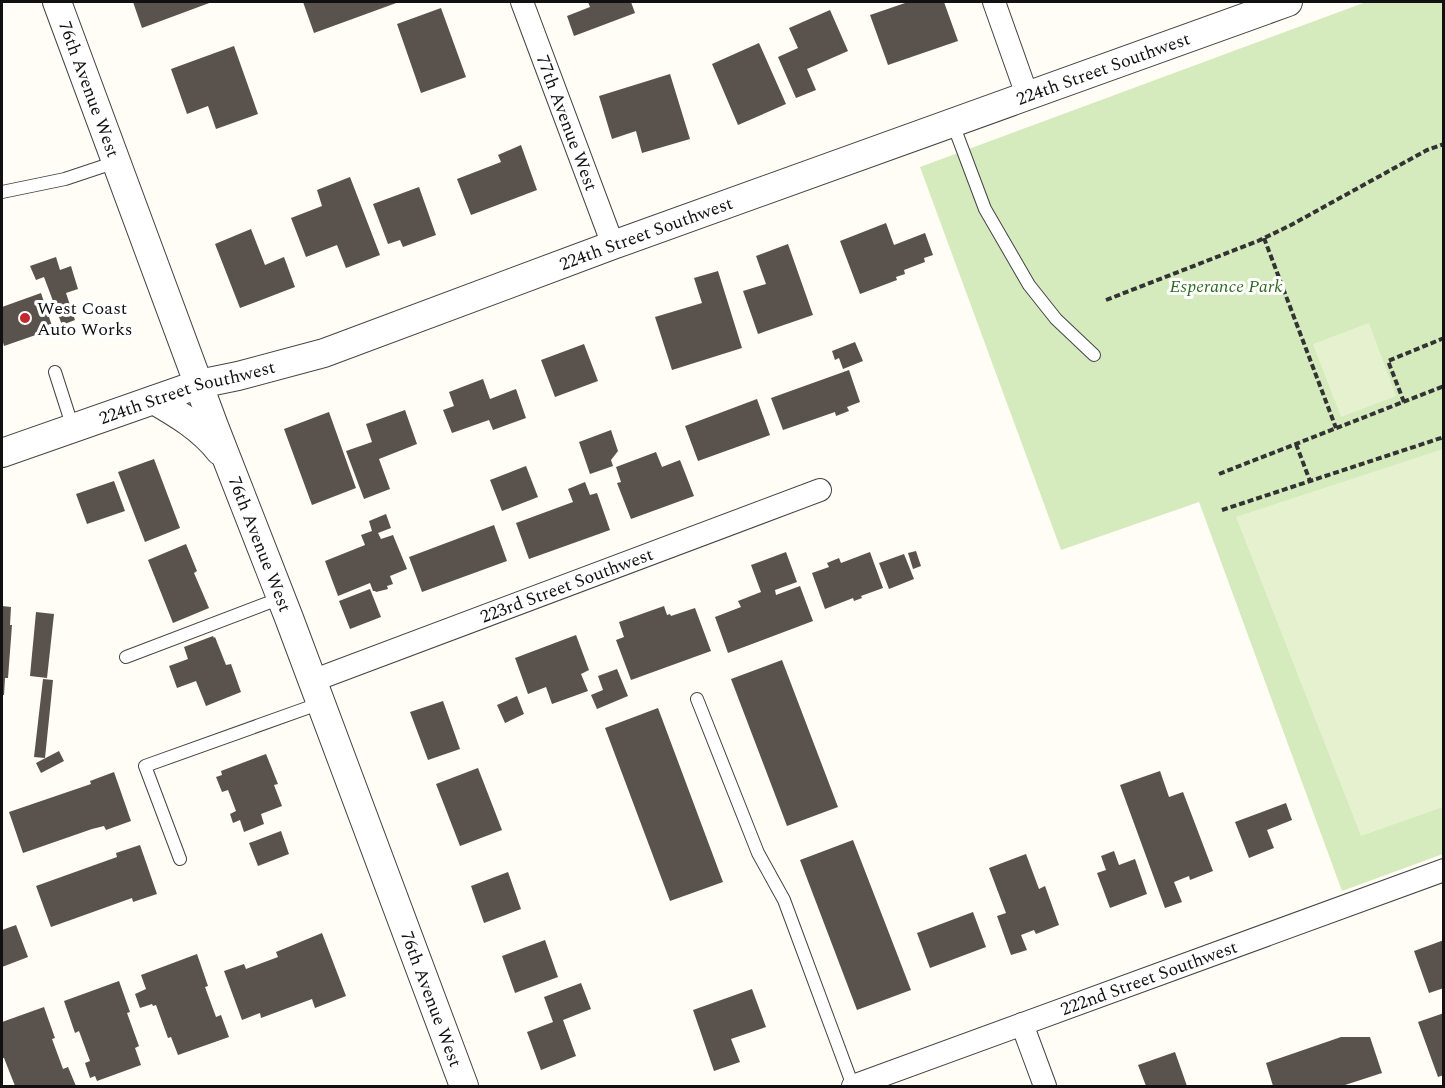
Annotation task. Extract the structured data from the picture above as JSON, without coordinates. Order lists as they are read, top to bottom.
{
  "streets": {
    "street": [
      "224th Street Southwest",
      "76th Avenue West",
      "77th Avenue West",
      "223rd Street Southwest",
      "222nd Street Southwest"
    ]
  },
  "crossings": [
    ["224th Street Southwest", "76th Avenue West"],
    ["224th Street Southwest", "77th Avenue West"],
    ["76th Avenue West", "223rd Street Southwest"]
  ],
  "parks": ["Esperance Park"],
  "places": ["West Coast Auto Works"]
}
